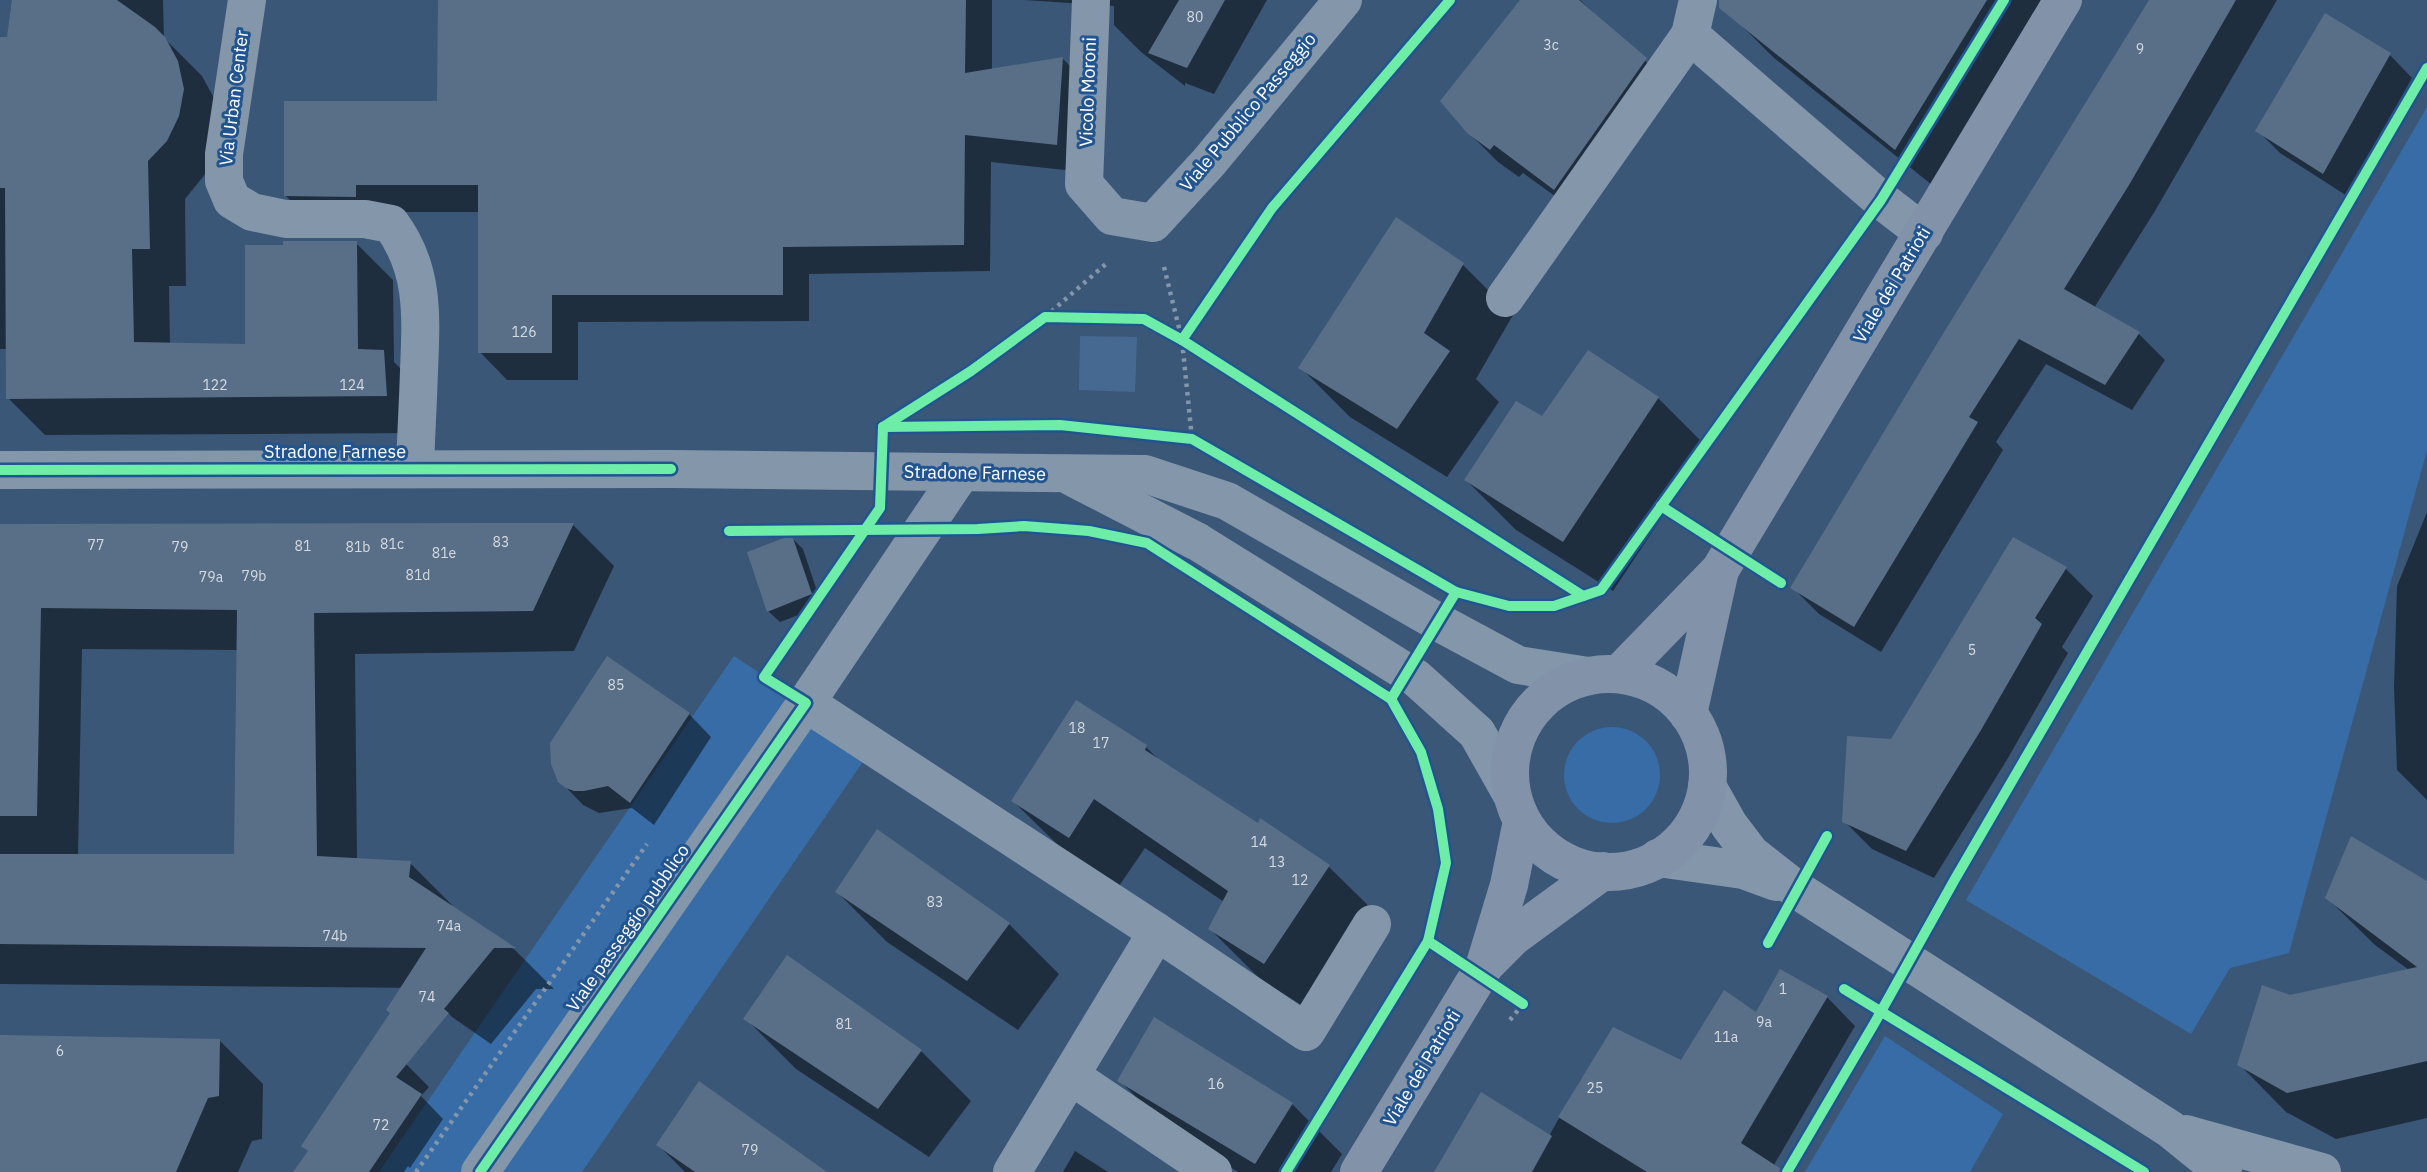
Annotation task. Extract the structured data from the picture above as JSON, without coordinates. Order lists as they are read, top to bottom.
{
  "streets": {
    "main road": ["Viale dei Patrioti"],
    "street": [
      "Vicolo Moroni",
      "Via Urban Center",
      "Viale Pubblico Passeggio",
      "Stradone Farnese",
      "Viale passeggio pubblico"
    ]
  },
  "crossings": [
    ["Vicolo Moroni", "Viale Pubblico Passeggio"],
    ["Via Urban Center", "Stradone Farnese"],
    ["Viale dei Patrioti", "Stradone Farnese"],
    ["Stradone Farnese", "Viale passeggio pubblico"]
  ],
  "house_numbers": [
    "80",
    "3c",
    "9",
    "126",
    "122",
    "124",
    "83",
    "81c",
    "77",
    "81",
    "79",
    "81b",
    "81e",
    "81d",
    "79b",
    "79a",
    "5",
    "85",
    "18",
    "17",
    "14",
    "13",
    "12",
    "83",
    "74a",
    "74b",
    "1",
    "74",
    "9a",
    "81",
    "11a",
    "6",
    "16",
    "25",
    "72",
    "79"
  ]
}
